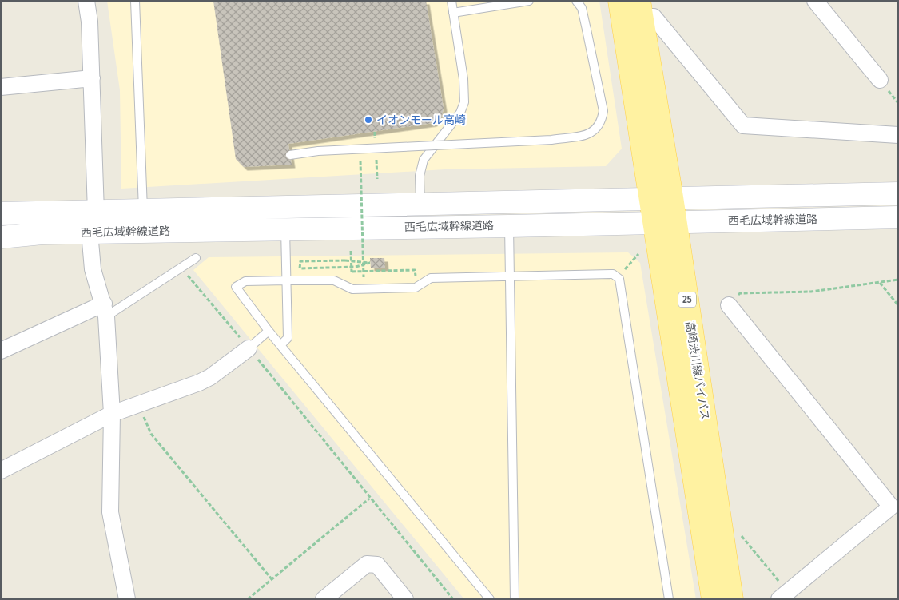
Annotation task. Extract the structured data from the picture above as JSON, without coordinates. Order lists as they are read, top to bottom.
{
  "streets": {
    "main road": ["25", "高崎渋川線バイパス"],
    "street": ["西毛広域幹線道路"]
  },
  "crossings": [
    ["西毛広域幹線道路", "高崎渋川線バイパス"]
  ],
  "places": ["イオンモール高崎"]
}
